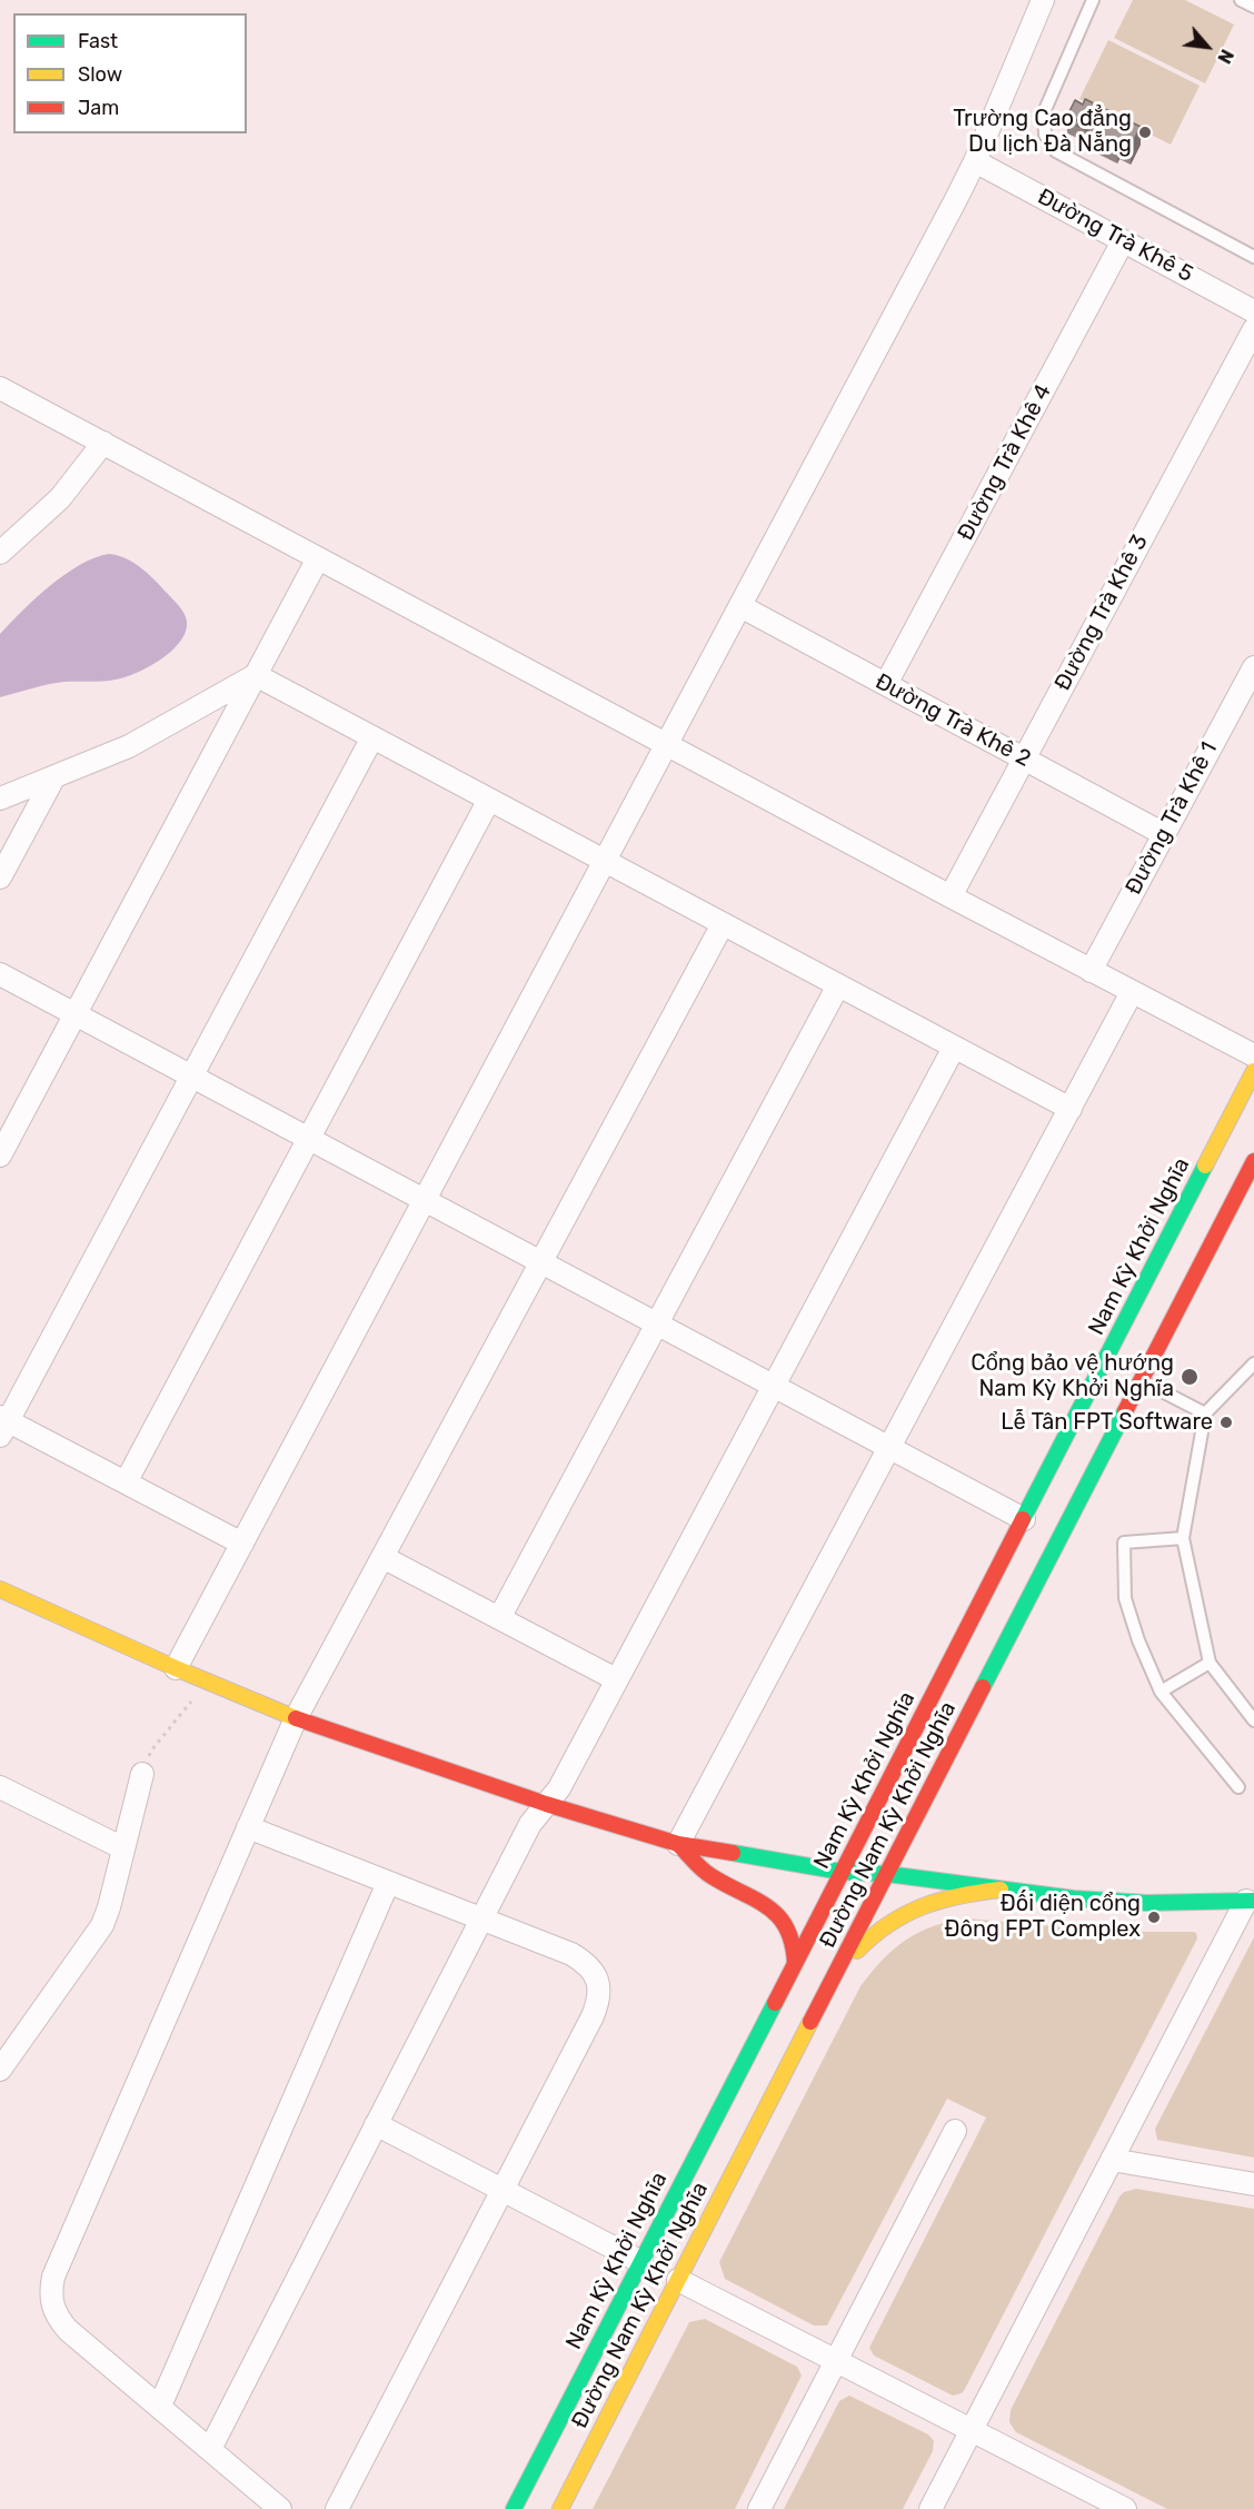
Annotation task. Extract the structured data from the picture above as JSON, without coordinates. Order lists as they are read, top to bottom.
{
  "streets": {
    "main road": ["Nam Kỳ Khởi Nghĩa", "Đường Nam Kỳ Khởi Nghĩa"],
    "street": [
      "Đường Trà Khê 5",
      "Đường Trà Khê 4",
      "Đường Trà Khê 3",
      "Đường Trà Khê 2",
      "Đường Trà Khê 1"
    ]
  },
  "crossings": [
    ["Đường Trà Khê 5", "Đường Trà Khê 4"],
    ["Đường Trà Khê 4", "Đường Trà Khê 2"],
    ["Đường Trà Khê 3", "Đường Trà Khê 2"],
    ["Đường Trà Khê 2", "Đường Trà Khê 1"]
  ],
  "places": [
    "Trường Cao đẳng Du lịch Đà Nẵng",
    "Cổng bảo vệ hướng Nam Kỳ Khởi Nghĩa",
    "Lễ Tân FPT Software",
    "Đối diện cổng Đông FPT Complex"
  ],
  "legend": ["Fast", "Slow", "Jam"],
  "north": "bottom right"
}
